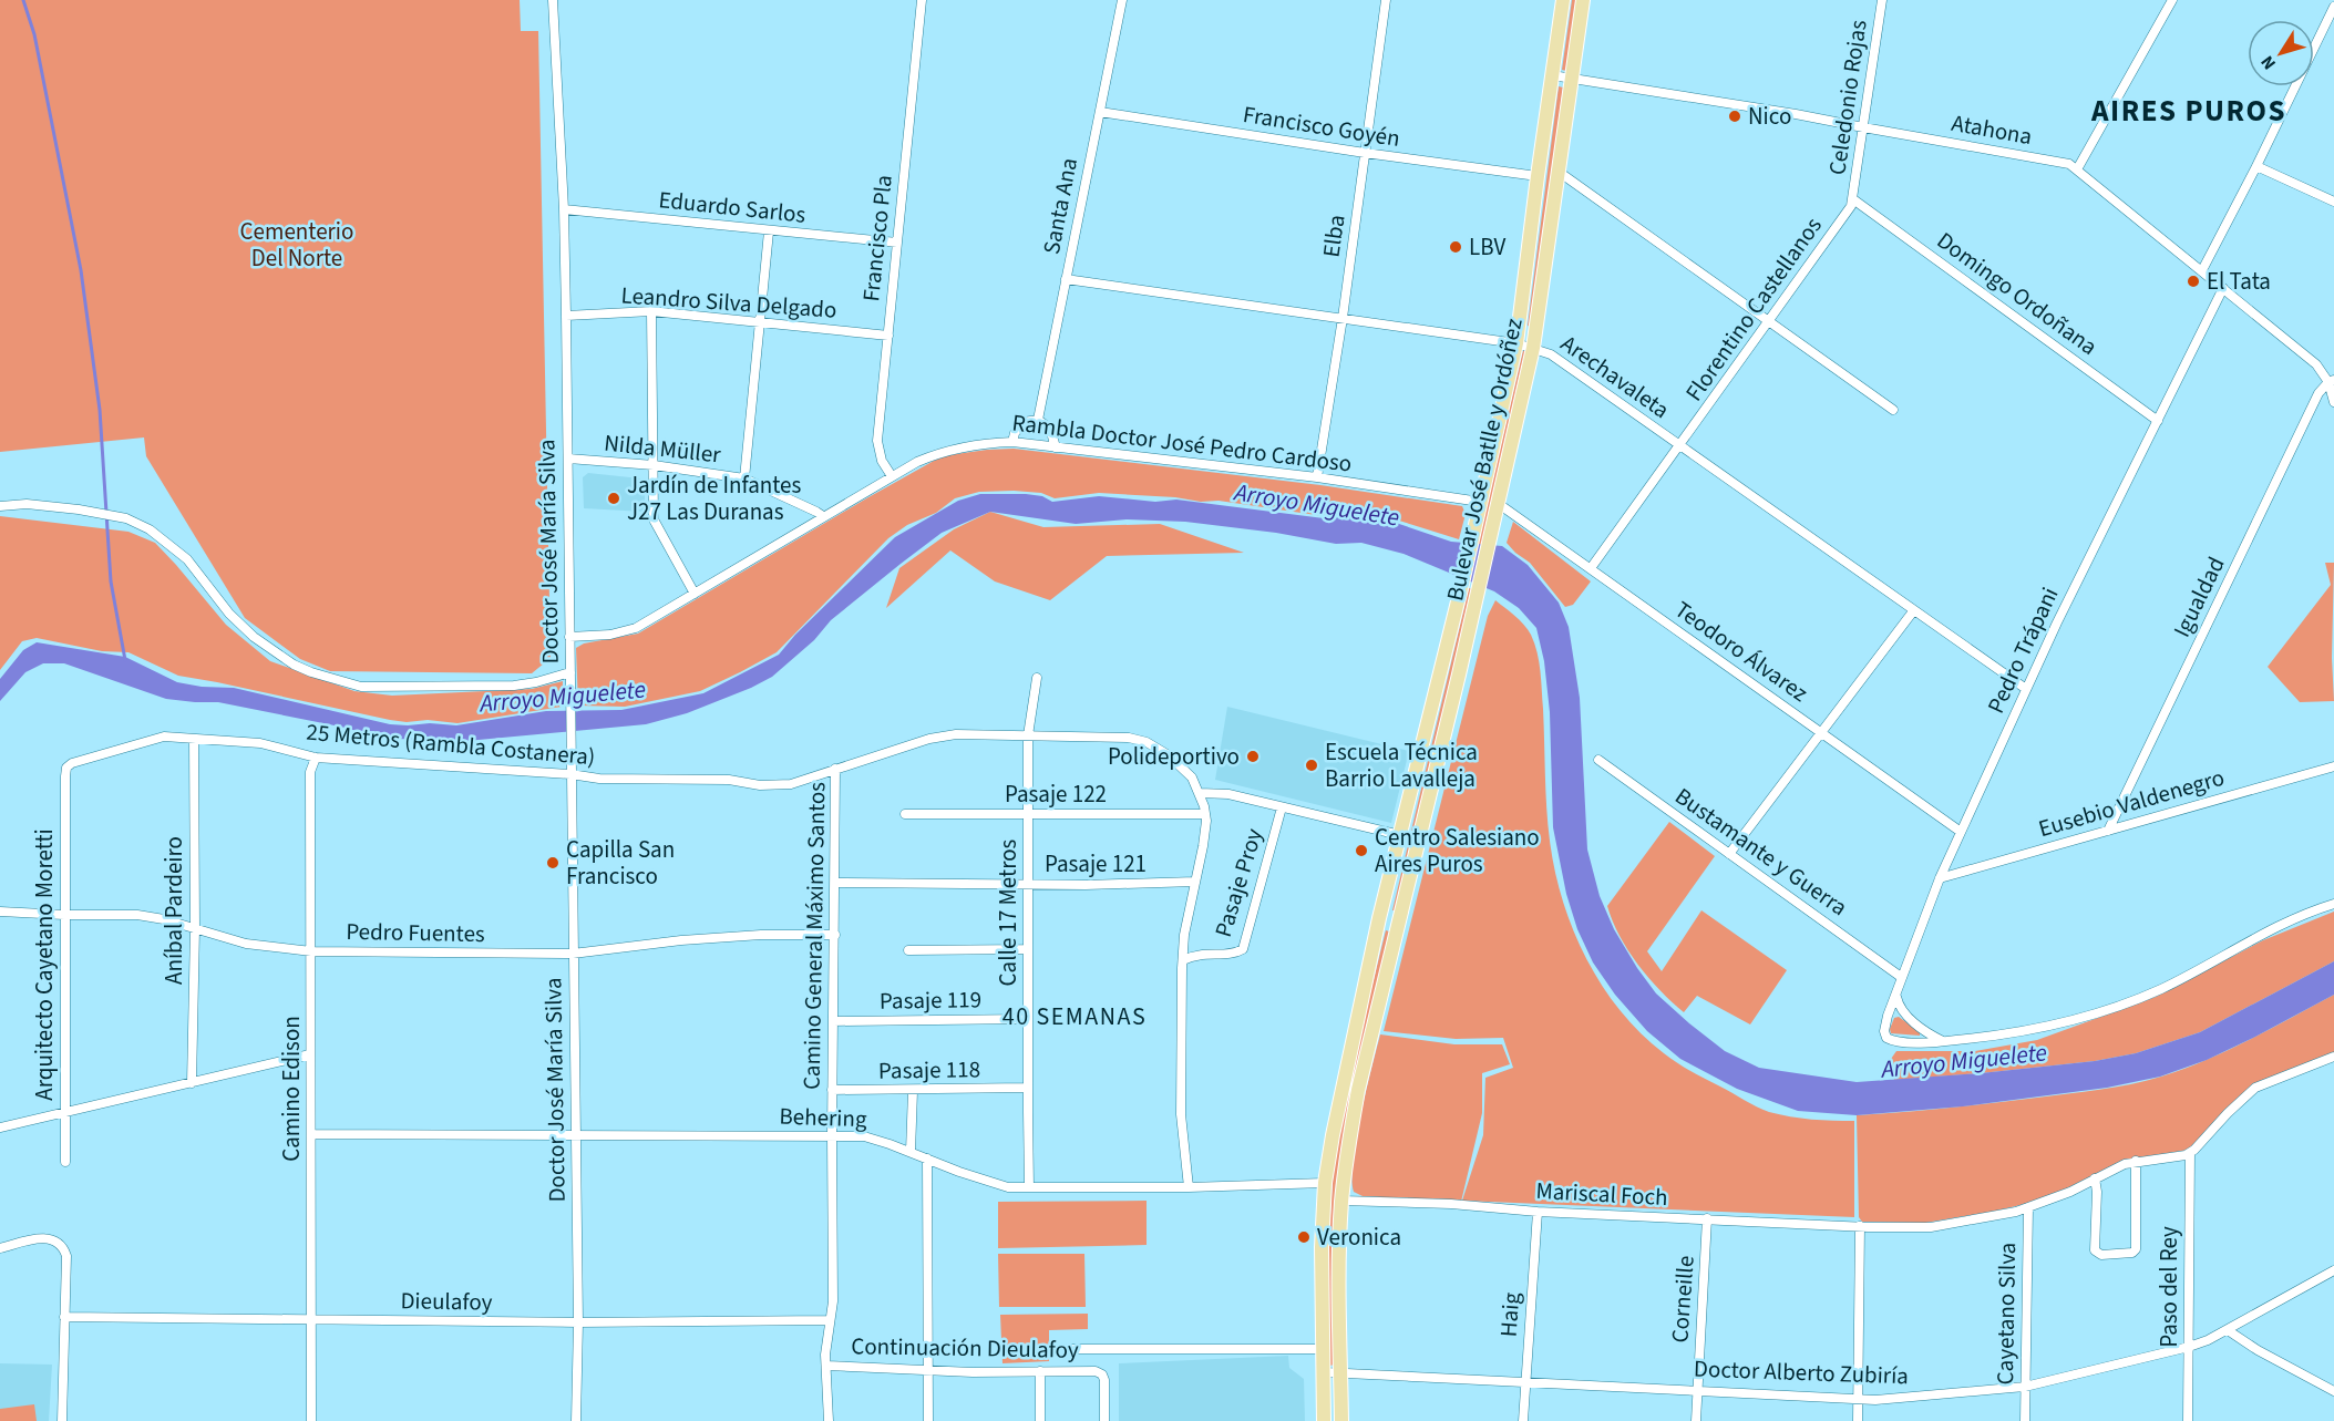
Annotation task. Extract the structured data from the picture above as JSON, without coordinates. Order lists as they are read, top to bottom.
{
  "streets": {
    "main road": ["Bulevar José Batlle y Ordóñez"],
    "street": [
      "Celedonio Rojas",
      "Francisco Goyén",
      "Atahona",
      "Santa Ana",
      "Eduardo Sarlos",
      "Elba",
      "Francisco Pla",
      "Domingo Ordoñana",
      "Leandro Silva Delgado",
      "Florentino Castellanos",
      "Arechavaleta",
      "Rambla Doctor José Pedro Cardoso",
      "Nilda Müller",
      "Doctor José María Silva",
      "Igualdad",
      "Pedro Trápani",
      "Teodoro Álvarez",
      "25 Metros (Rambla Costanera)",
      "Pasaje 122",
      "Eusebio Valdenegro",
      "Bustamante y Guerra",
      "Pasaje 121",
      "Pasaje Proy",
      "Aníbal Pardeiro",
      "Calle 17 Metros",
      "Pedro Fuentes",
      "Camino General Máximo Santos",
      "Arquitecto Cayetano Moretti",
      "Pasaje 119",
      "Pasaje 118",
      "Camino Edison",
      "Behering",
      "Mariscal Foch",
      "Paso del Rey",
      "Corneille",
      "Dieulafoy",
      "Cayetano Silva",
      "Haig",
      "Continuación Dieulafoy",
      "Doctor Alberto Zubiría"
    ]
  },
  "crossings": [
    ["Celedonio Rojas", "Atahona"],
    ["Celedonio Rojas", "Domingo Ordoñana"],
    ["Celedonio Rojas", "Florentino Castellanos"],
    ["Francisco Goyén", "Santa Ana"],
    ["Francisco Goyén", "Elba"],
    ["Francisco Goyén", "Bulevar José Batlle y Ordóñez"],
    ["Atahona", "Bulevar José Batlle y Ordóñez"],
    ["Atahona", "Igualdad"],
    ["Atahona", "Pedro Trápani"],
    ["Santa Ana", "Arechavaleta"],
    ["Eduardo Sarlos", "Francisco Pla"],
    ["Eduardo Sarlos", "Doctor José María Silva"],
    ["Elba", "Arechavaleta"],
    ["Elba", "Rambla Doctor José Pedro Cardoso"],
    ["Francisco Pla", "Leandro Silva Delgado"],
    ["Francisco Pla", "Rambla Doctor José Pedro Cardoso"],
    ["Domingo Ordoñana", "Florentino Castellanos"],
    ["Domingo Ordoñana", "Pedro Trápani"],
    ["Leandro Silva Delgado", "Doctor José María Silva"],
    ["Florentino Castellanos", "Arechavaleta"],
    ["Florentino Castellanos", "Teodoro Álvarez"],
    ["Arechavaleta", "Bulevar José Batlle y Ordóñez"],
    ["Arechavaleta", "Pedro Trápani"],
    ["Rambla Doctor José Pedro Cardoso", "Nilda Müller"],
    ["Rambla Doctor José Pedro Cardoso", "Bulevar José Batlle y Ordóñez"],
    ["Rambla Doctor José Pedro Cardoso", "Doctor José María Silva"],
    ["Nilda Müller", "Doctor José María Silva"],
    ["Bulevar José Batlle y Ordóñez", "Teodoro Álvarez"],
    ["Bulevar José Batlle y Ordóñez", "Behering"],
    ["Bulevar José Batlle y Ordóñez", "Mariscal Foch"],
    ["Bulevar José Batlle y Ordóñez", "Doctor Alberto Zubiría"],
    ["Doctor José María Silva", "25 Metros (Rambla Costanera)"],
    ["Doctor José María Silva", "Pedro Fuentes"],
    ["Doctor José María Silva", "Behering"],
    ["Doctor José María Silva", "Dieulafoy"],
    ["Igualdad", "Eusebio Valdenegro"],
    ["Pedro Trápani", "Teodoro Álvarez"],
    ["Pedro Trápani", "Eusebio Valdenegro"],
    ["Pedro Trápani", "Bustamante y Guerra"],
    ["25 Metros (Rambla Costanera)", "Aníbal Pardeiro"],
    ["25 Metros (Rambla Costanera)", "Calle 17 Metros"],
    ["25 Metros (Rambla Costanera)", "Camino General Máximo Santos"],
    ["25 Metros (Rambla Costanera)", "Arquitecto Cayetano Moretti"],
    ["25 Metros (Rambla Costanera)", "Camino Edison"],
    ["Pasaje 122", "Calle 17 Metros"],
    ["Pasaje 121", "Calle 17 Metros"],
    ["Pasaje 121", "Camino General Máximo Santos"],
    ["Aníbal Pardeiro", "Pedro Fuentes"],
    ["Calle 17 Metros", "Pasaje 119"],
    ["Calle 17 Metros", "Pasaje 118"],
    ["Calle 17 Metros", "Behering"],
    ["Pedro Fuentes", "Camino General Máximo Santos"],
    ["Pedro Fuentes", "Arquitecto Cayetano Moretti"],
    ["Pedro Fuentes", "Camino Edison"],
    ["Camino General Máximo Santos", "Pasaje 119"],
    ["Camino General Máximo Santos", "Pasaje 118"],
    ["Camino General Máximo Santos", "Behering"],
    ["Camino General Máximo Santos", "Dieulafoy"],
    ["Camino General Máximo Santos", "Continuación Dieulafoy"],
    ["Camino Edison", "Behering"],
    ["Camino Edison", "Dieulafoy"],
    ["Mariscal Foch", "Paso del Rey"],
    ["Mariscal Foch", "Corneille"],
    ["Mariscal Foch", "Cayetano Silva"],
    ["Mariscal Foch", "Haig"],
    ["Paso del Rey", "Doctor Alberto Zubiría"],
    ["Corneille", "Doctor Alberto Zubiría"],
    ["Cayetano Silva", "Doctor Alberto Zubiría"],
    ["Haig", "Doctor Alberto Zubiría"]
  ],
  "districts": ["AIRES PUROS", "40 SEMANAS"],
  "water": ["Arroyo Miguelete"],
  "parks": ["Cementerio Del Norte"],
  "places": [
    "Nico",
    "LBV",
    "El Tata",
    "Jardín de Infantes J27 Las Duranas",
    "Polideportivo",
    "Escuela Técnica Barrio Lavalleja",
    "Centro Salesiano Aires Puros",
    "Capilla San Francisco",
    "Veronica"
  ],
  "north": "bottom left"
}
